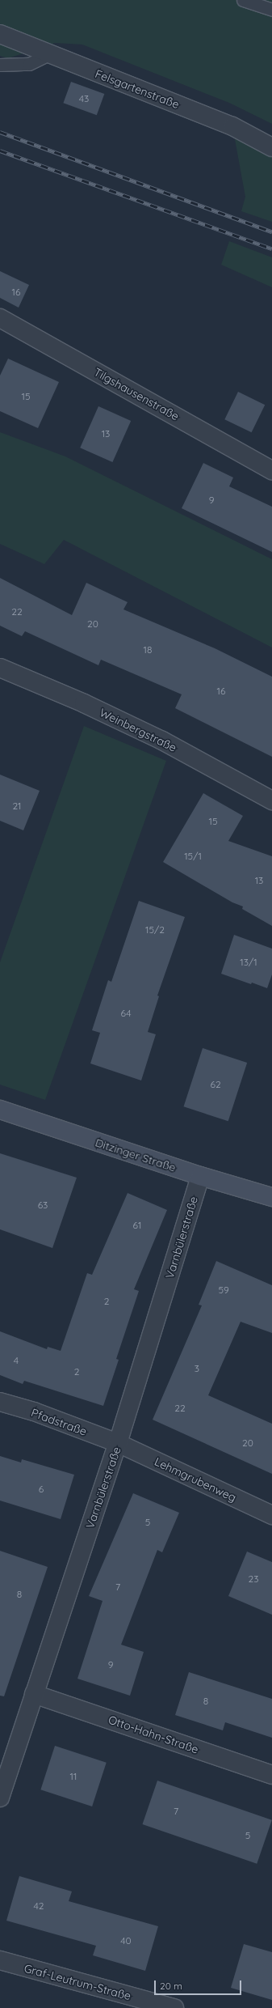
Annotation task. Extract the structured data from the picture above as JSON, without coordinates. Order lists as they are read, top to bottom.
{
  "streets": {
    "street": [
      "Felsgartenstraße",
      "Tilgshausenstraße",
      "Weinbergstraße",
      "Ditzinger Straße",
      "Varnbülerstraße",
      "Pfadstraße",
      "Lehmgrubenweg",
      "Otto-Hahn-Straße",
      "Graf-Leutrum-Straße"
    ]
  },
  "crossings": [
    ["Ditzinger Straße", "Varnbülerstraße"],
    ["Varnbülerstraße", "Pfadstraße"],
    ["Varnbülerstraße", "Lehmgrubenweg"],
    ["Varnbülerstraße", "Otto-Hahn-Straße"],
    ["Pfadstraße", "Lehmgrubenweg"]
  ],
  "house_numbers": [
    "43",
    "16",
    "15",
    "13",
    "9",
    "22",
    "20",
    "18",
    "16",
    "21",
    "15",
    "15/1",
    "13",
    "15/2",
    "13/1",
    "64",
    "62",
    "63",
    "61",
    "59",
    "2",
    "4",
    "3",
    "2",
    "22",
    "20",
    "6",
    "5",
    "23",
    "7",
    "8",
    "9",
    "8",
    "11",
    "7",
    "5",
    "42",
    "40"
  ],
  "scale_bar": "20 m"
}
